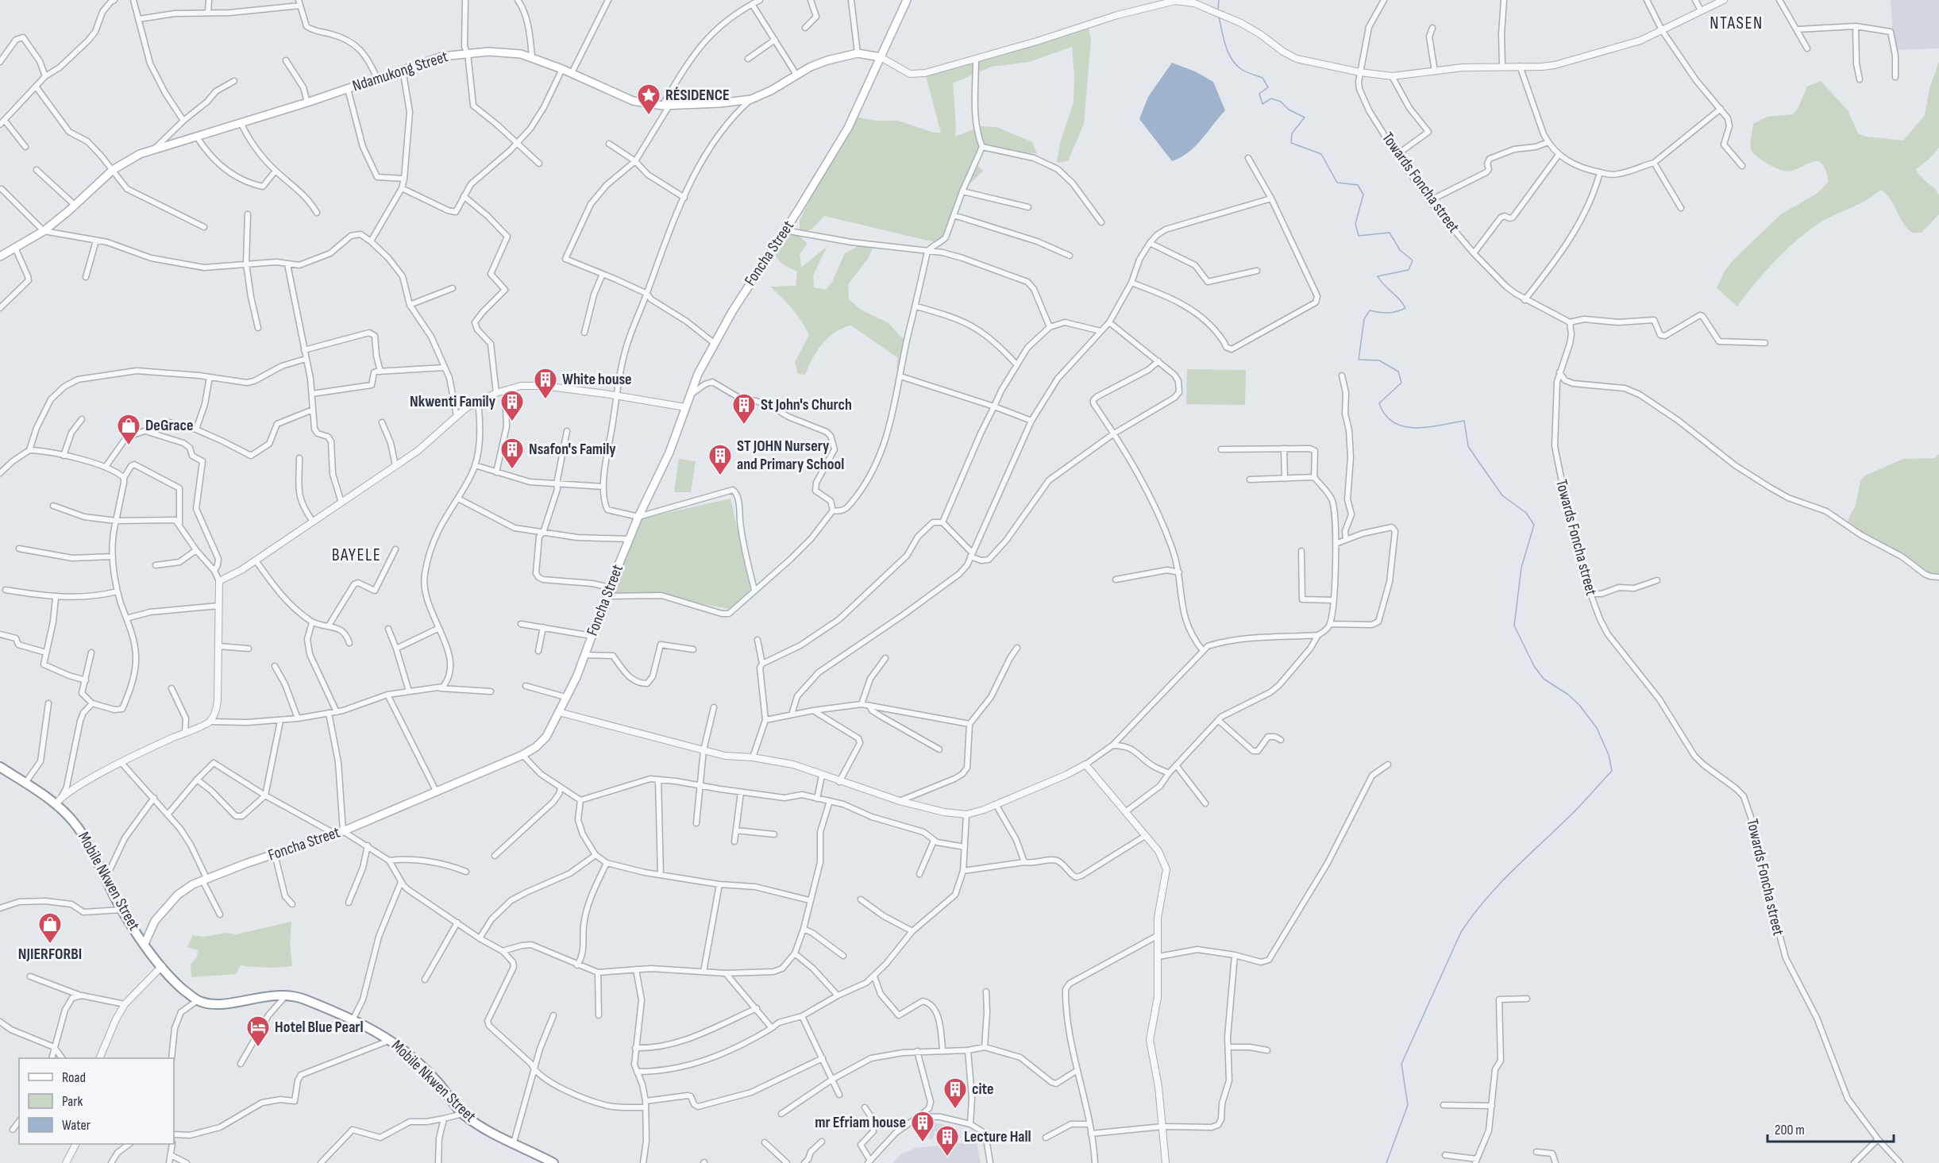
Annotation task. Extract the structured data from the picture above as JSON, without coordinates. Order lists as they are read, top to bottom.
{
  "streets": {
    "highway": ["Mobile Nkwen Street"],
    "main road": ["Ndamukong Street", "Foncha Street"],
    "street": ["Towards Foncha street"]
  },
  "crossings": [
    ["Ndamukong Street", "Foncha Street"],
    ["Foncha Street", "Mobile Nkwen Street"]
  ],
  "districts": ["NTASEN", "BAYELE"],
  "places": {
    "place": ["RÉSIDENCE"],
    "building": [
      "White house",
      "Nkwenti Family",
      "St John's Church",
      "Nsafon's Family",
      "ST JOHN Nursery and Primary School",
      "cite",
      "mr Efriam house",
      "Lecture Hall"
    ],
    "shop": ["DeGrace", "NJIERFORBI"],
    "hotel": ["Hotel Blue Pearl"]
  },
  "legend": ["Road", "Park", "Water"],
  "scale_bar": "200 m"
}
